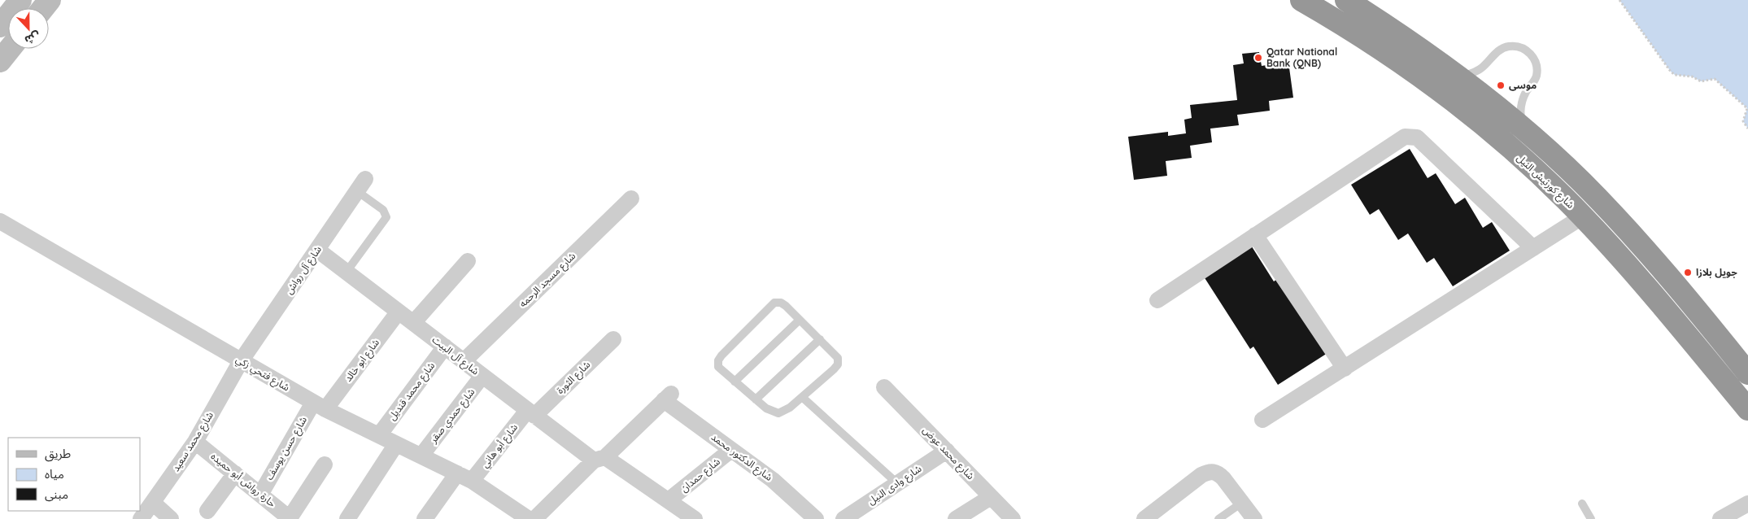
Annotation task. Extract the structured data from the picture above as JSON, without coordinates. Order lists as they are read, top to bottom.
{
  "streets": {
    "highway": ["شارع كورنيش النيل"],
    "street": [
      "شارع آل رواش",
      "شارع مسجد الرحمه",
      "شارع آل البيت",
      "شارع ابو خالد",
      "شارع فتحي زكي",
      "شارع الثورة",
      "شارع محمد قنديل",
      "شارع حمدي صقر",
      "شارع محمد سعيد",
      "شارع أبو هاني",
      "شارع حسن يوسف",
      "شارع محمد عوض",
      "شارع الدكتور محمد",
      "شارع حمدان",
      "حارة رواش أبو حميده",
      "شارع وادى النيل"
    ]
  },
  "crossings": [
    ["شارع آل رواش", "شارع آل البيت"],
    ["شارع آل رواش", "شارع فتحي زكي"],
    ["شارع آل رواش", "شارع محمد سعيد"],
    ["شارع مسجد الرحمه", "شارع آل البيت"],
    ["شارع آل البيت", "شارع ابو خالد"],
    ["شارع آل البيت", "شارع الثورة"],
    ["شارع آل البيت", "شارع محمد قنديل"],
    ["شارع آل البيت", "شارع حمدي صقر"],
    ["شارع آل البيت", "شارع أبو هاني"],
    ["شارع آل البيت", "شارع الدكتور محمد"],
    ["شارع آل البيت", "شارع حمدان"],
    ["شارع ابو خالد", "شارع فتحي زكي"],
    ["شارع ابو خالد", "شارع حسن يوسف"],
    ["شارع فتحي زكي", "شارع محمد قنديل"],
    ["شارع فتحي زكي", "شارع حمدي صقر"],
    ["شارع فتحي زكي", "شارع محمد سعيد"],
    ["شارع فتحي زكي", "شارع أبو هاني"],
    ["شارع فتحي زكي", "شارع حسن يوسف"],
    ["شارع الثورة", "شارع أبو هاني"],
    ["شارع محمد سعيد", "حارة رواش أبو حميده"],
    ["شارع حسن يوسف", "حارة رواش أبو حميده"],
    ["شارع محمد عوض", "شارع وادى النيل"],
    ["شارع الدكتور محمد", "شارع حمدان"]
  ],
  "places": ["Qatar National Bank (QNB)", "موسى", "جويل بلازا"],
  "legend": ["طريق", "مياه", "مبنى"],
  "north": "bottom"
}
